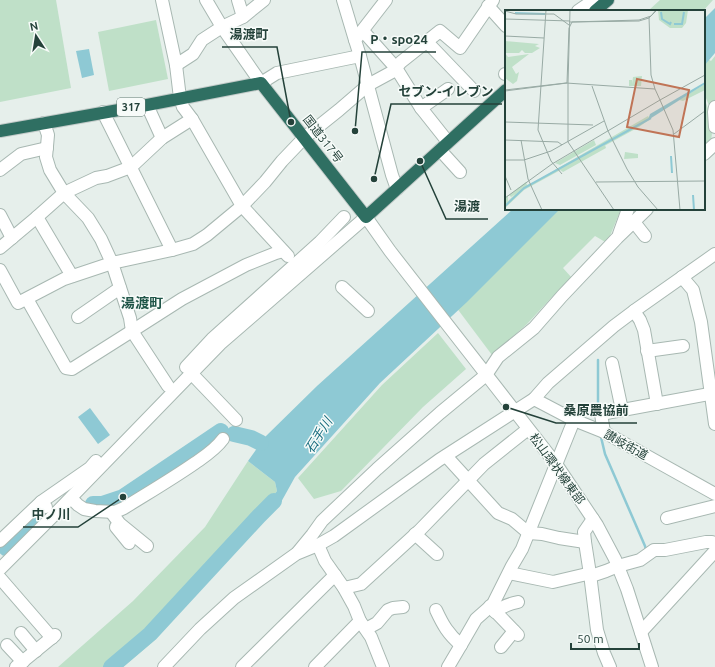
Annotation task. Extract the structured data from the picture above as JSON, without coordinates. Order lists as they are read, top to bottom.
{
  "streets": {
    "highway": ["317", "国道317号"],
    "street": ["讃岐街道", "松山環状線東部"]
  },
  "crossings": [
    ["317", "国道317号"],
    ["国道317号", "松山環状線東部"]
  ],
  "districts": ["湯渡町"],
  "water": ["石手川"],
  "places": [
    "湯渡町",
    "P・spo24",
    "湯渡",
    "セブン-イレブン",
    "桑原農協前",
    "中ノ川"
  ],
  "scale_bar": "50 m",
  "north": "top"
}
